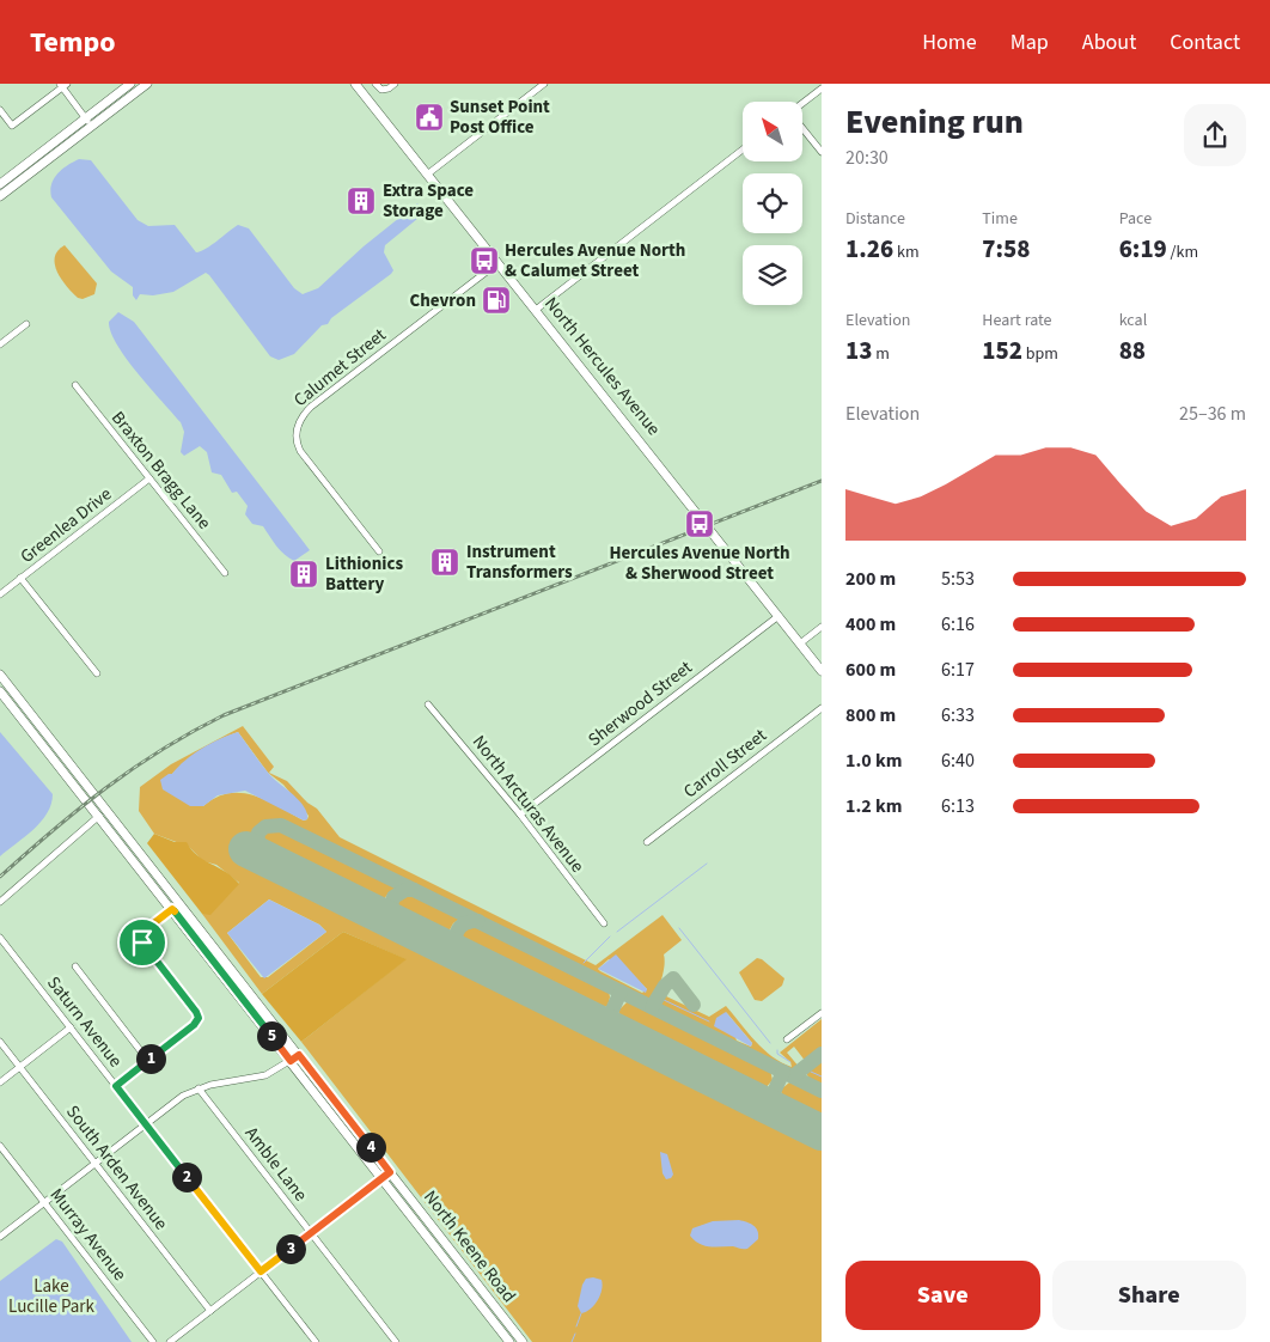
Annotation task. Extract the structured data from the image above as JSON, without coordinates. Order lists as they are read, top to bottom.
{
  "streets": {
    "main road": ["North Hercules Avenue", "North Keene Road"],
    "street": [
      "Calumet Street",
      "Braxton Bragg Lane",
      "Greenlea Drive",
      "Sherwood Street",
      "Carroll Street",
      "North Arcturas Avenue",
      "Saturn Avenue",
      "Amble Lane",
      "South Arden Avenue",
      "Murray Avenue"
    ]
  },
  "crossings": [
    ["North Hercules Avenue", "Calumet Street"],
    ["North Hercules Avenue", "Sherwood Street"],
    ["Braxton Bragg Lane", "Greenlea Drive"],
    ["Sherwood Street", "North Arcturas Avenue"]
  ],
  "parks": ["Lake Lucille Park"],
  "places": {
    "public building": ["Sunset Point Post Office"],
    "building": ["Extra Space Storage", "Instrument Transformers", "Lithionics Battery"],
    "bus stop": ["Hercules Avenue North & Calumet Street", "Hercules Avenue North & Sherwood Street"],
    "fuel station": ["Chevron"]
  },
  "north": "top left",
  "page": {
    "header": "Tempo",
    "nav": [
      "Home",
      "Map",
      "About",
      "Contact"
    ],
    "heading": ["Evening run", "20:30"],
    "stats": [
      ["Distance", "1.26 km"],
      ["Time", "7:58"],
      ["Pace", "6:19 /km"],
      ["Elevation", "13 m"],
      ["Heart rate", "152 bpm"],
      ["kcal", "88"]
    ],
    "chart": ["Elevation", "25–36 m"],
    "list": [
      {
        "name": "200 m",
        "note": "5:53"
      },
      {
        "name": "400 m",
        "note": "6:16"
      },
      {
        "name": "600 m",
        "note": "6:17"
      },
      {
        "name": "800 m",
        "note": "6:33"
      },
      {
        "name": "1.0 km",
        "note": "6:40"
      },
      {
        "name": "1.2 km",
        "note": "6:13"
      }
    ],
    "pins": [
      "5",
      "1",
      "4",
      "2",
      "3"
    ],
    "buttons": ["Save", "Share"]
  }
}
